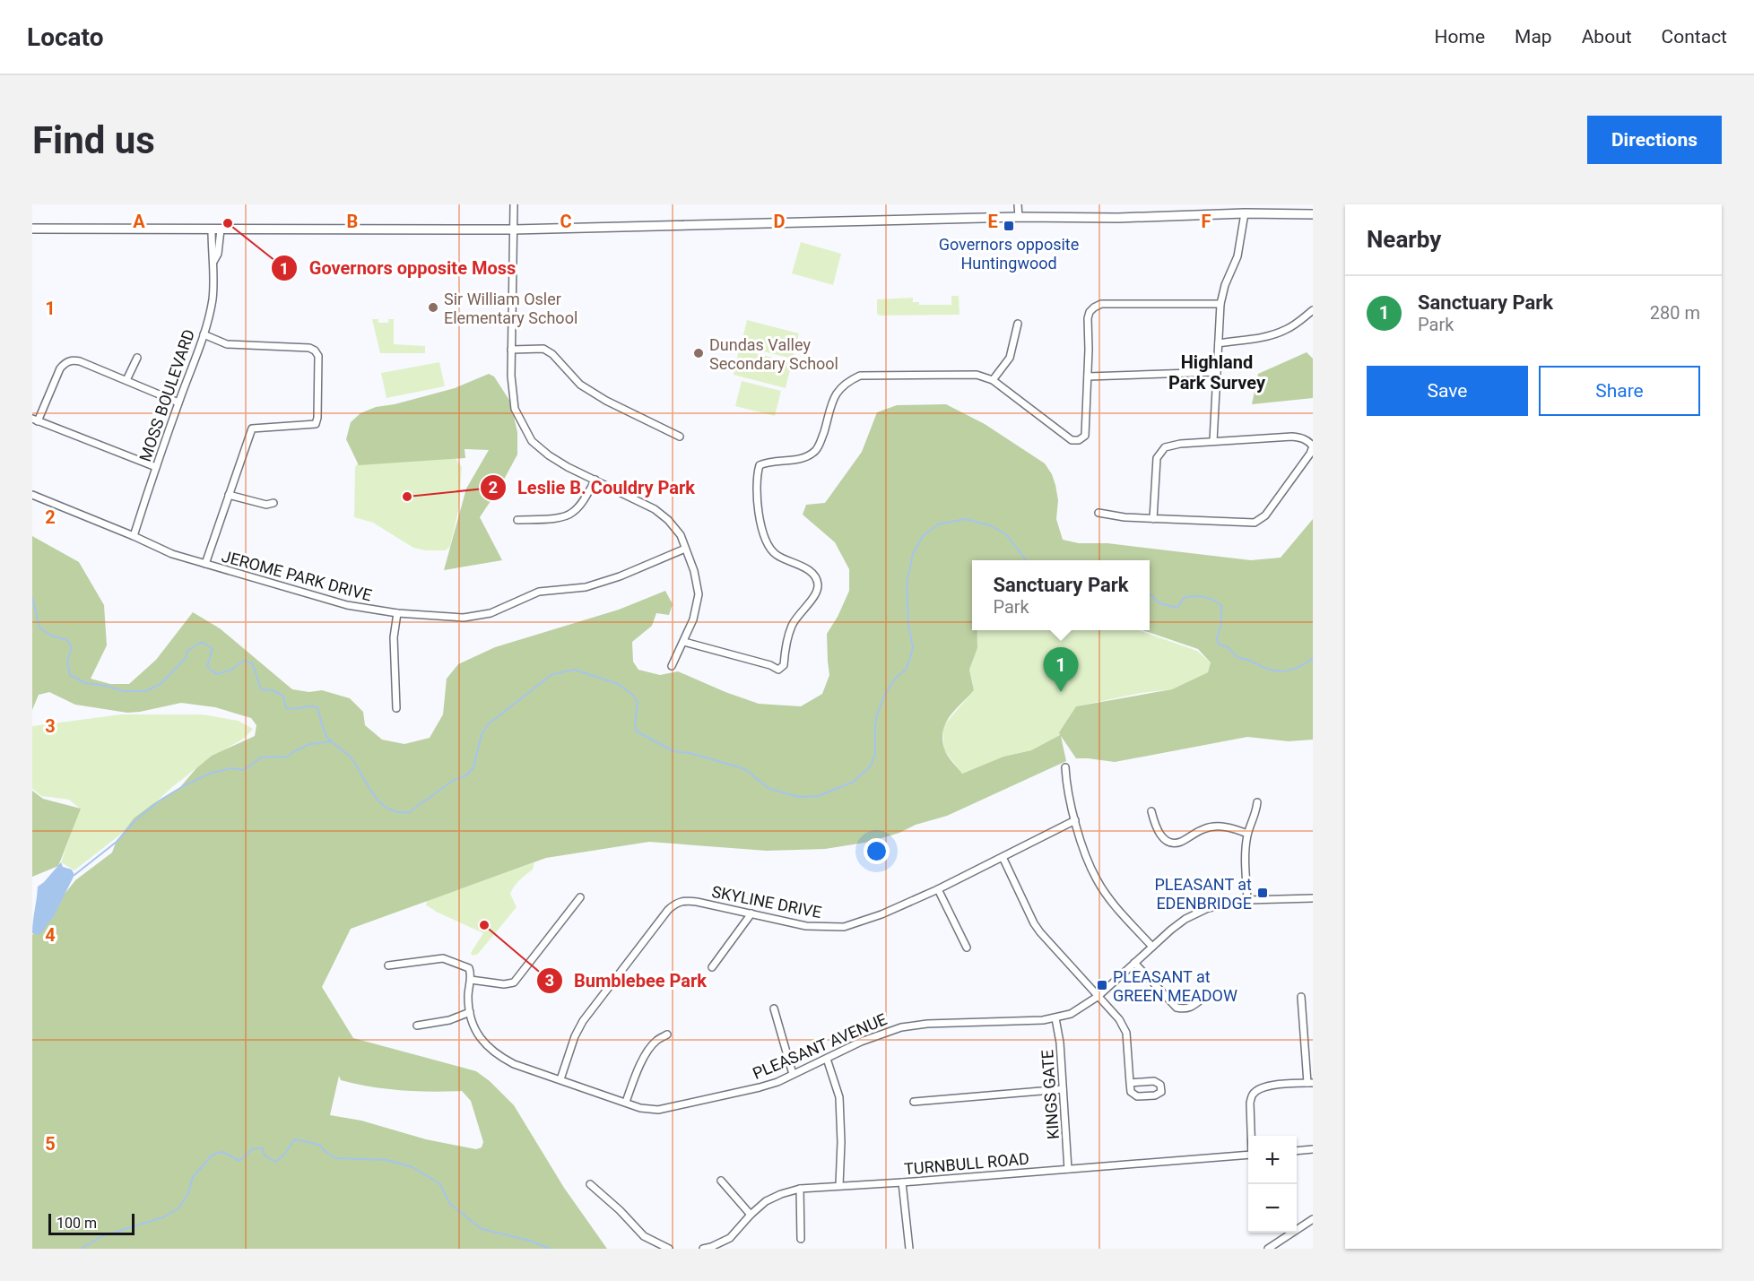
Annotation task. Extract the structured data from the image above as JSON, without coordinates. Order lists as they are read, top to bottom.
{
  "streets": {
    "street": [
      "MOSS BOULEVARD",
      "JEROME PARK DRIVE",
      "SKYLINE DRIVE",
      "PLEASANT AVENUE",
      "KINGS GATE",
      "TURNBULL ROAD"
    ]
  },
  "crossings": [
    ["MOSS BOULEVARD", "JEROME PARK DRIVE"],
    ["SKYLINE DRIVE", "PLEASANT AVENUE"],
    ["PLEASANT AVENUE", "KINGS GATE"],
    ["KINGS GATE", "TURNBULL ROAD"]
  ],
  "districts": ["Highland Park Survey"],
  "places": {
    "other": [
      "Governors opposite Moss",
      "Sir William Osler Elementary School",
      "Dundas Valley Secondary School",
      "Leslie B. Couldry Park",
      "Bumblebee Park"
    ],
    "transit": ["Governors opposite Huntingwood", "PLEASANT at EDENBRIDGE", "PLEASANT at GREEN MEADOW"]
  },
  "scale_bar": "100 m",
  "page": {
    "header": "Locato",
    "nav": [
      "Home",
      "Map",
      "About",
      "Contact"
    ],
    "buttons": [
      "Directions",
      ["Save", "Share"]
    ],
    "title": "Find us",
    "heading": "Nearby",
    "list": [
      {
        "mark": "1",
        "name": "Sanctuary Park",
        "note": "Park",
        "value": "280 m"
      }
    ],
    "popup": ["Sanctuary Park", "Park"],
    "pins": "1",
    "map_buttons": ["+", "−"],
    "scale": "100 m"
  },
  "grid": {
    "columns": [
      "A",
      "B",
      "C",
      "D",
      "E",
      "F"
    ],
    "rows": [
      "1",
      "2",
      "3",
      "4",
      "5"
    ]
  }
}
